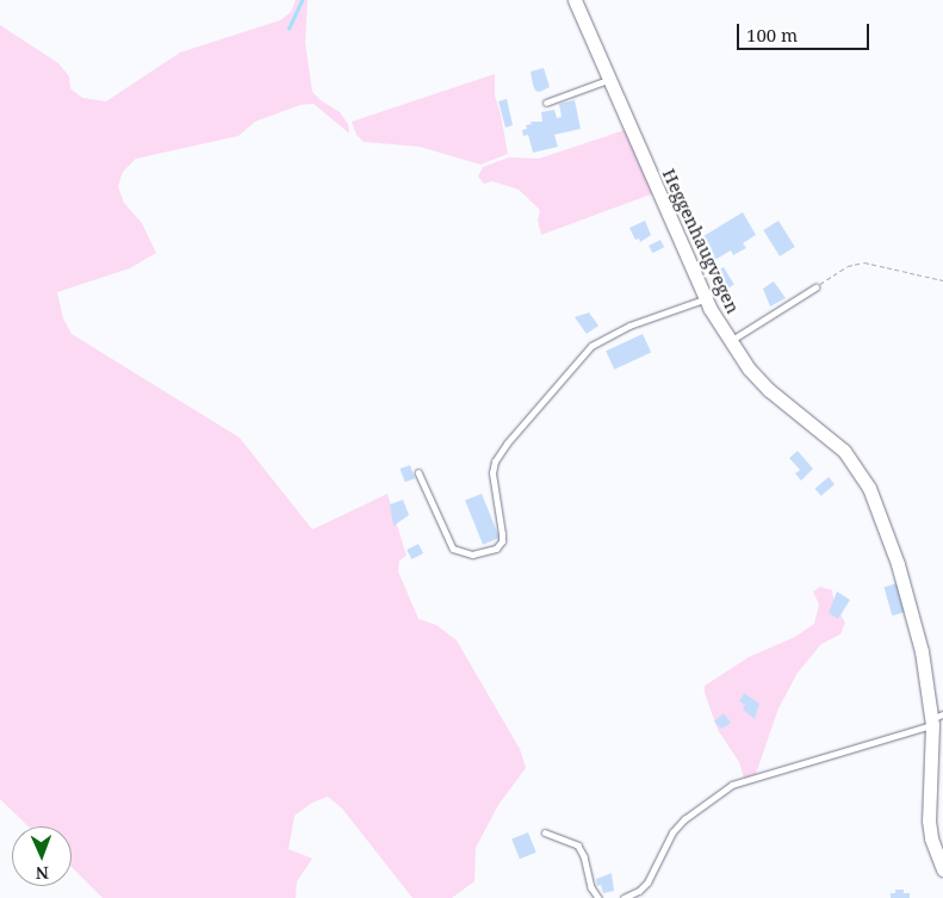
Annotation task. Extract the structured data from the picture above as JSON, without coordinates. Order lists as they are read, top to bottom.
{
  "streets": {
    "street": ["Heggenhaugvegen"]
  },
  "scale_bar": "100 m",
  "north": "bottom"
}
